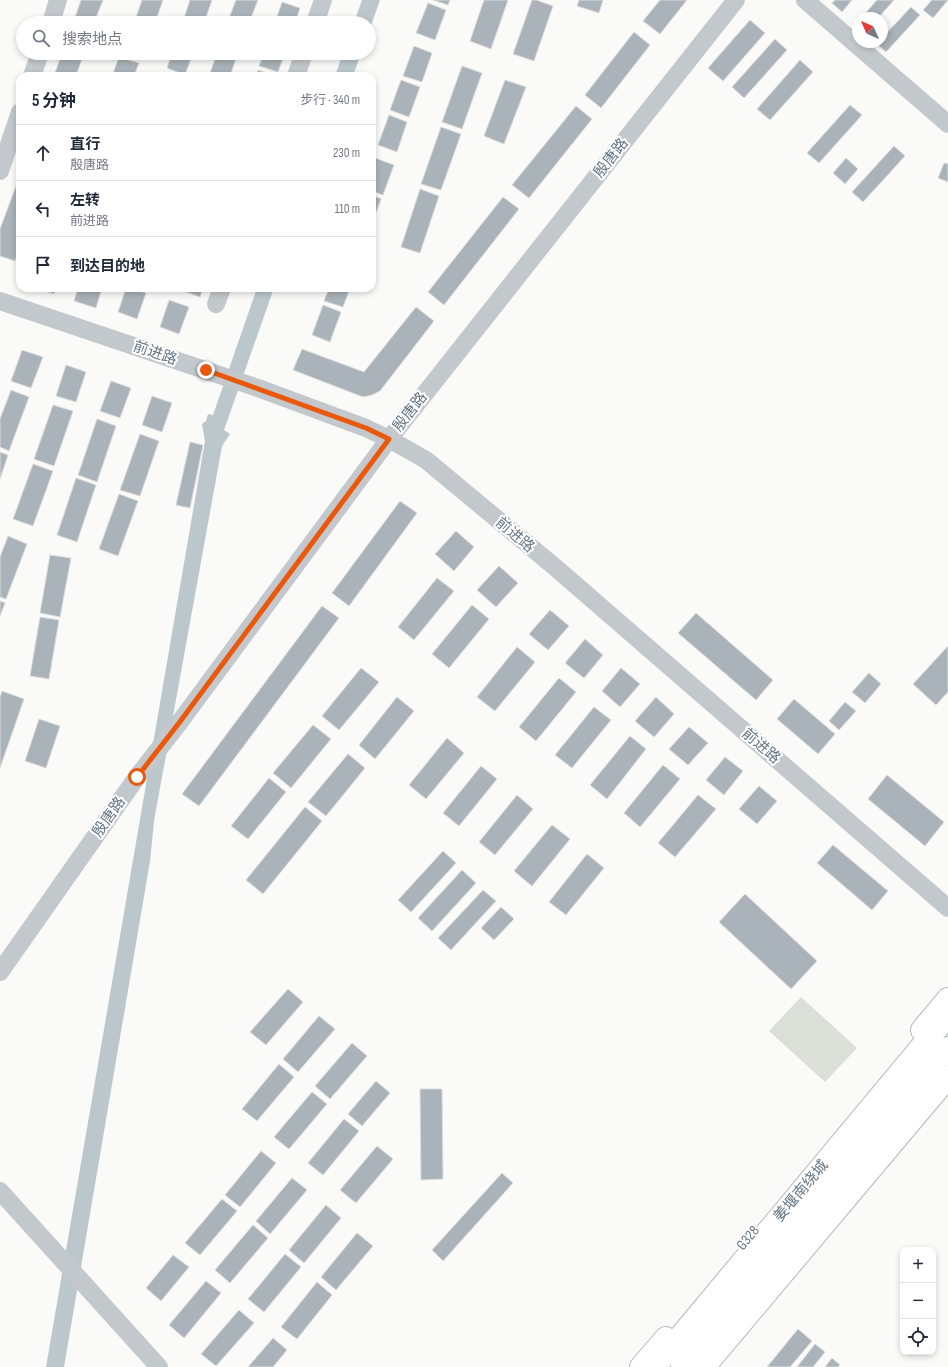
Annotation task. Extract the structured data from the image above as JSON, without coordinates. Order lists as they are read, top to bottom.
{
  "streets": {
    "main road": ["姜堰南绕城", "G328"],
    "street": ["殷唐路", "前进路"]
  },
  "crossings": [
    ["殷唐路", "前进路"]
  ],
  "north": "top left",
  "page": {
    "search": "搜索地点",
    "heading": ["5 分钟", "步行 · 340 m"],
    "list": [
      ["直行", "殷唐路", "230 m"],
      ["左转", "前进路", "110 m"],
      "到达目的地"
    ],
    "map_buttons": ["+", "−"]
  }
}
